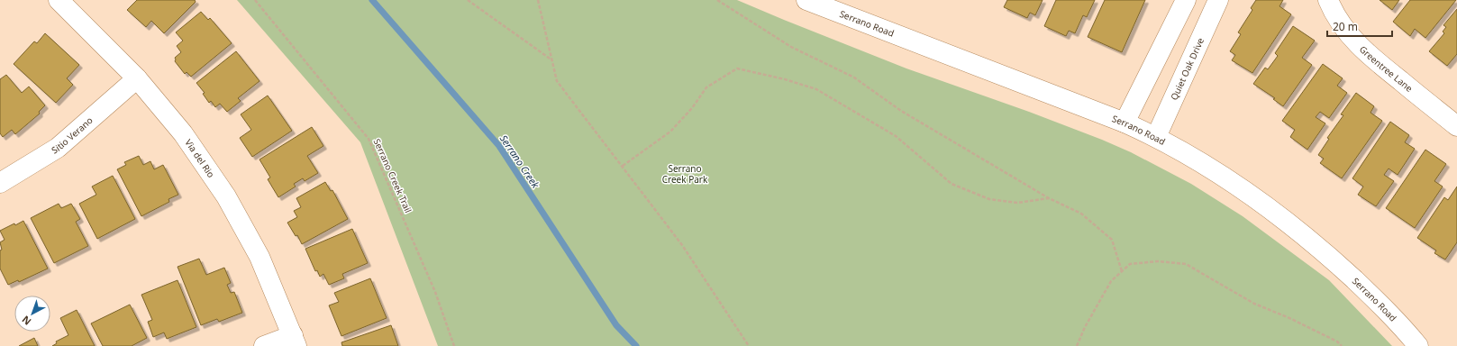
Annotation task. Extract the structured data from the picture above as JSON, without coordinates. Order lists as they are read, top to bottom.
{
  "streets": {
    "street": [
      "Serrano Road",
      "Quiet Oak Drive",
      "Greentree Lane",
      "Sitio Verano",
      "Via del Rio"
    ],
    "path": ["Serrano Creek Trail"]
  },
  "crossings": [
    ["Serrano Road", "Quiet Oak Drive"],
    ["Sitio Verano", "Via del Rio"]
  ],
  "water": ["Serrano Creek"],
  "parks": ["Serrano Creek Park"],
  "scale_bar": "20 m",
  "north": "bottom left"
}
